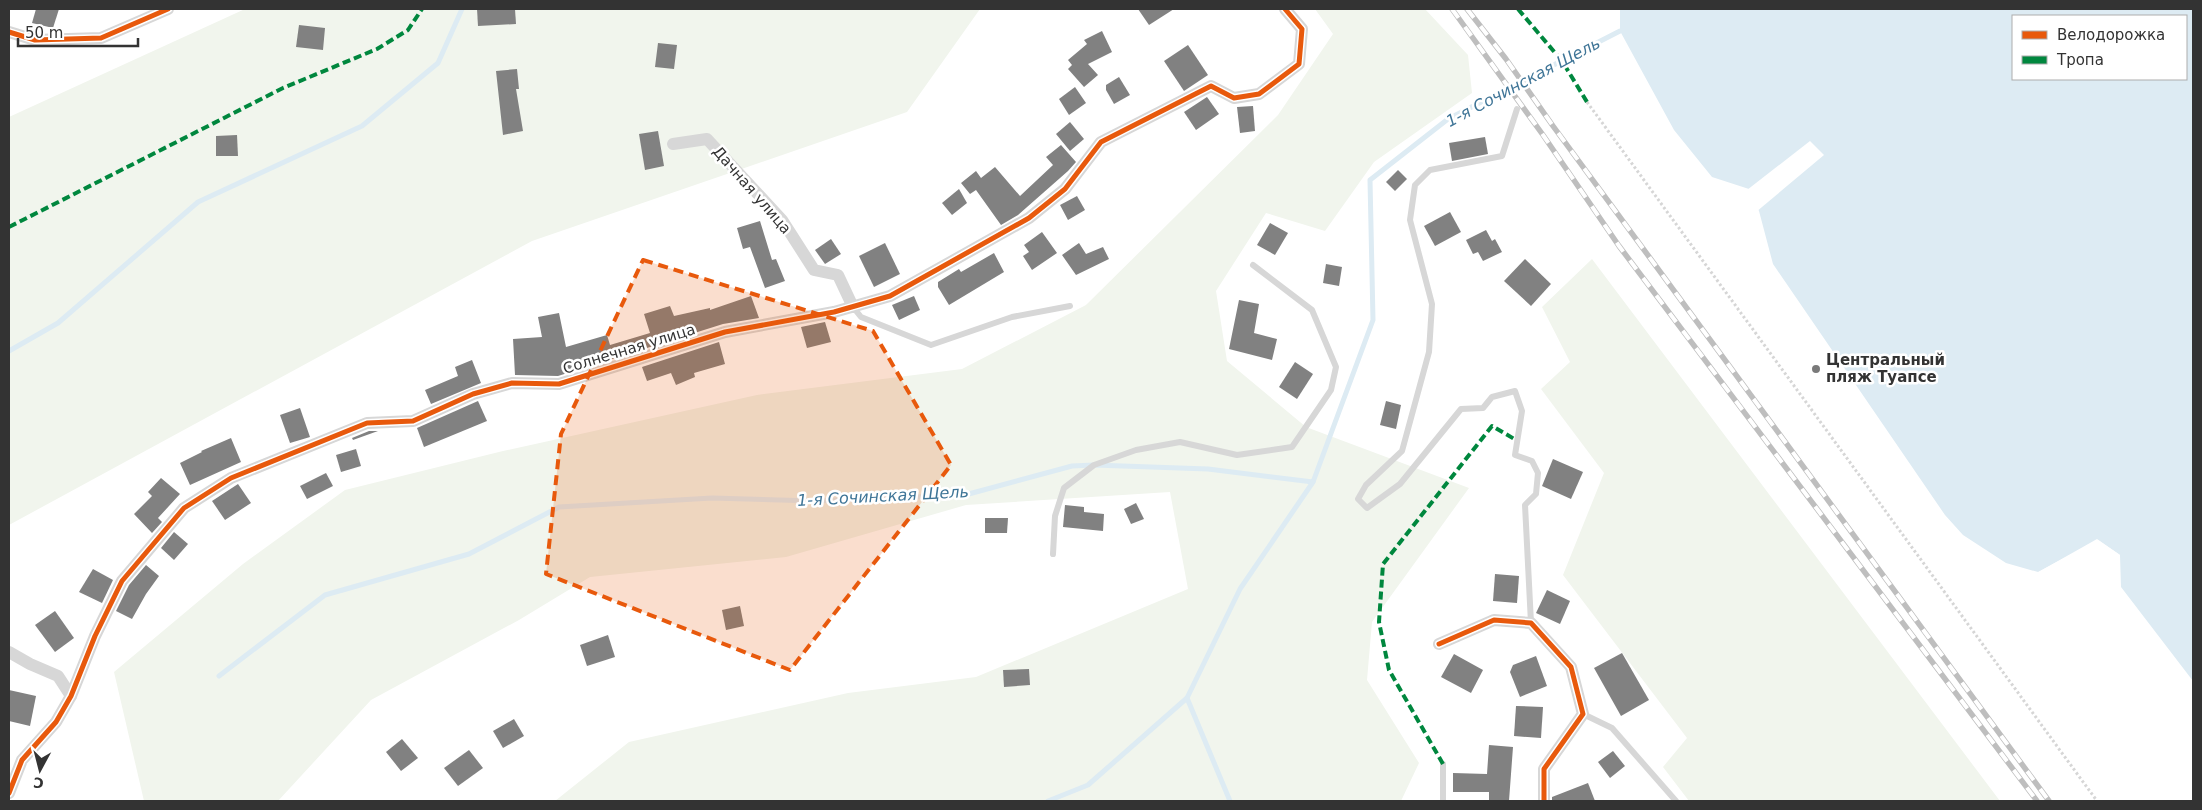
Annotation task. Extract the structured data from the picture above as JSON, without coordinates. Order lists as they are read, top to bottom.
{
  "streets": {
    "street": ["Дачная улица", "Солнечная улица"]
  },
  "crossings": [
    ["Дачная улица", "Солнечная улица"]
  ],
  "water": ["1-я Сочинская Щель"],
  "places": ["Центральный пляж Туапсе"],
  "legend": ["Велодорожка", "Тропа"],
  "scale_bar": "50 m",
  "north": "bottom"
}
